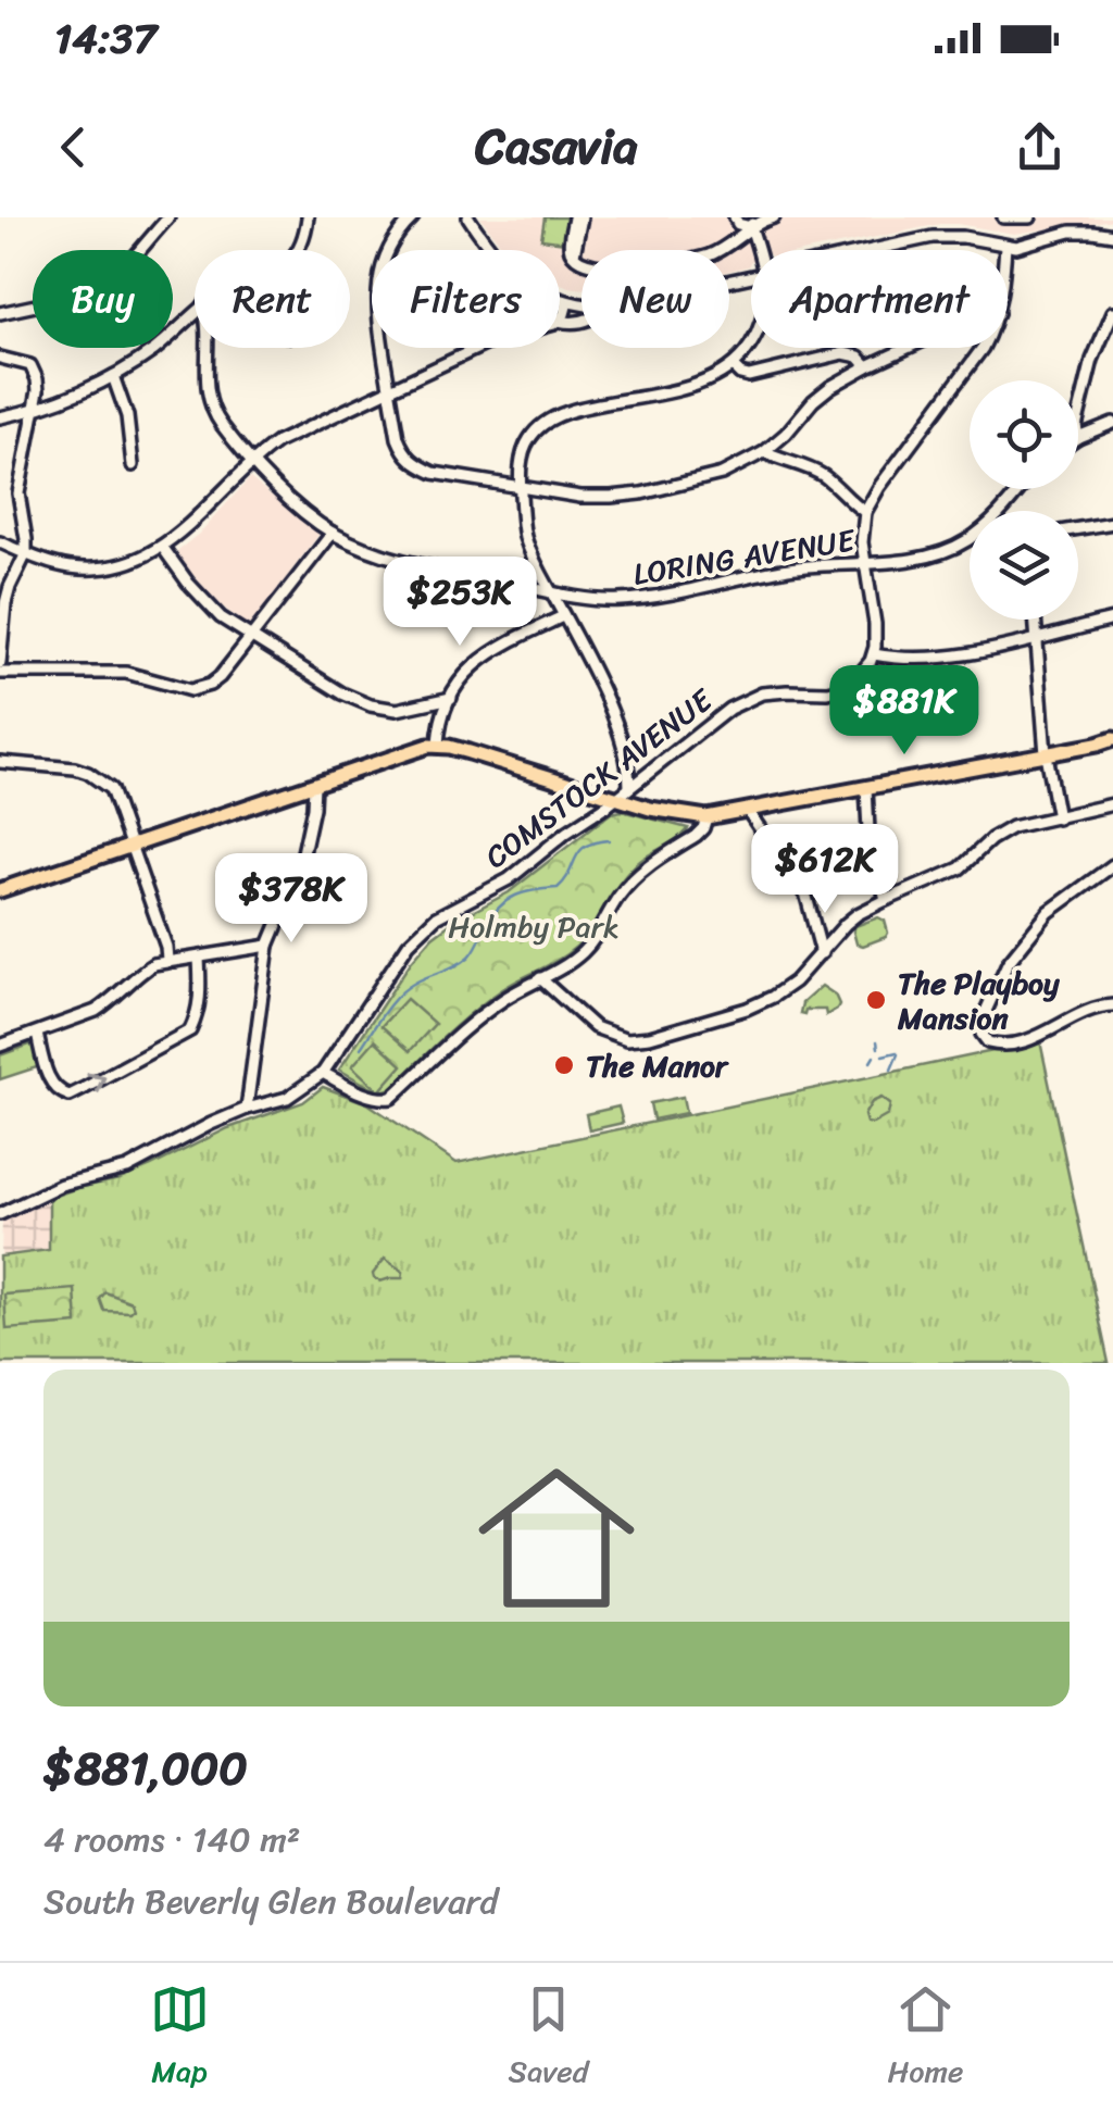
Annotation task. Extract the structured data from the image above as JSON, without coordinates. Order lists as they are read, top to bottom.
{
  "streets": {
    "street": ["LORING AVENUE", "COMSTOCK AVENUE"]
  },
  "parks": ["Holmby Park"],
  "places": ["The Playboy Mansion", "The Manor"],
  "page": {
    "status": "14:37",
    "header": "Casavia",
    "chip": [
      "Buy",
      "Rent",
      "Filters",
      "New",
      "Apartment"
    ],
    "price": [
      "$253K",
      "$881K",
      "$612K",
      "$378K"
    ],
    "list": [
      {
        "name": "$881,000",
        "note": "4 rooms · 140 m² · South Beverly Glen Boulevard"
      }
    ],
    "tabs": ["Map", "Saved", "Home"]
  }
}
